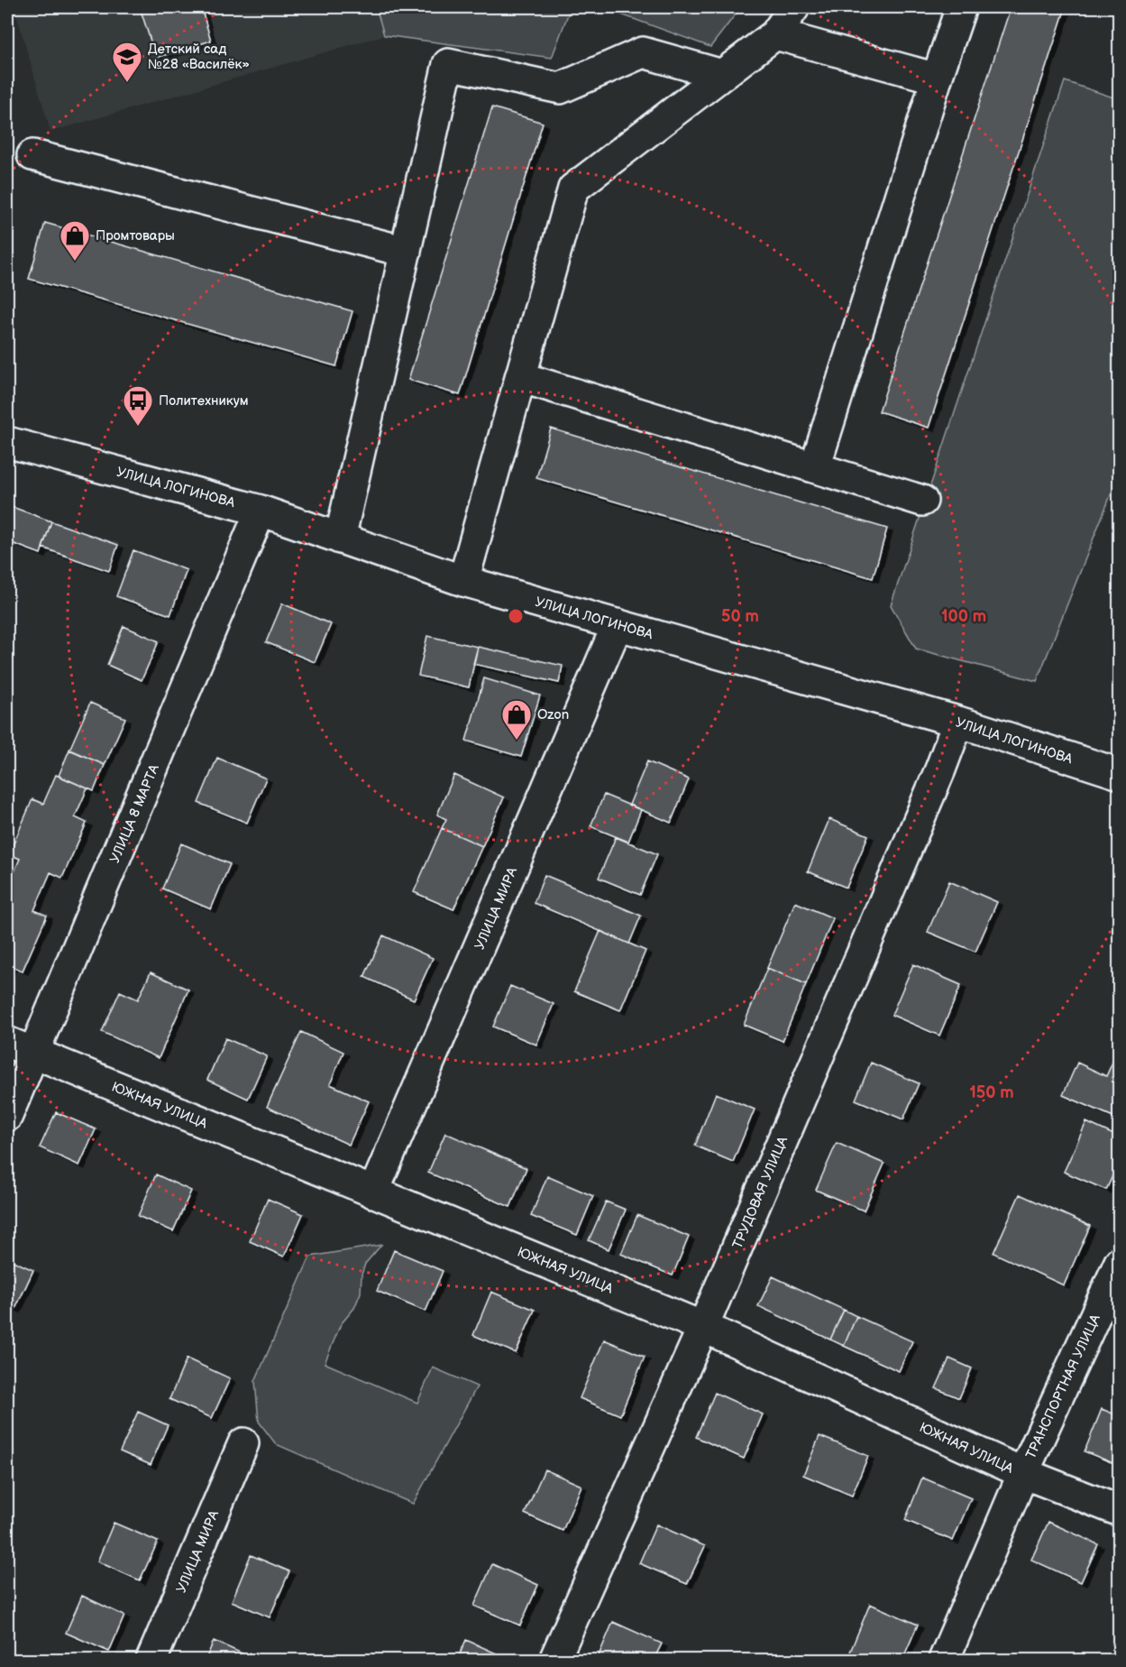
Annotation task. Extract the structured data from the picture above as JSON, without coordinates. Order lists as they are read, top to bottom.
{
  "streets": {
    "street": [
      "УЛИЦА ЛОГИНОВА",
      "УЛИЦА 8 МАРТА",
      "УЛИЦА МИРА",
      "ЮЖНАЯ УЛИЦА",
      "ТРУДОВАЯ УЛИЦА",
      "ТРАНСПОРТНАЯ УЛИЦА"
    ]
  },
  "crossings": [
    ["УЛИЦА ЛОГИНОВА", "УЛИЦА 8 МАРТА"],
    ["УЛИЦА ЛОГИНОВА", "УЛИЦА МИРА"],
    ["УЛИЦА ЛОГИНОВА", "ТРУДОВАЯ УЛИЦА"],
    ["УЛИЦА 8 МАРТА", "ЮЖНАЯ УЛИЦА"],
    ["УЛИЦА МИРА", "ЮЖНАЯ УЛИЦА"],
    ["ЮЖНАЯ УЛИЦА", "ТРУДОВАЯ УЛИЦА"],
    ["ЮЖНАЯ УЛИЦА", "ТРАНСПОРТНАЯ УЛИЦА"]
  ],
  "places": {
    "school or university": ["Детский сад №28 «Василёк»"],
    "shop": ["Промтовары", "Ozon"],
    "bus stop": ["Политехникум"]
  },
  "rings": ["50 m", "100 m", "150 m"]
}
